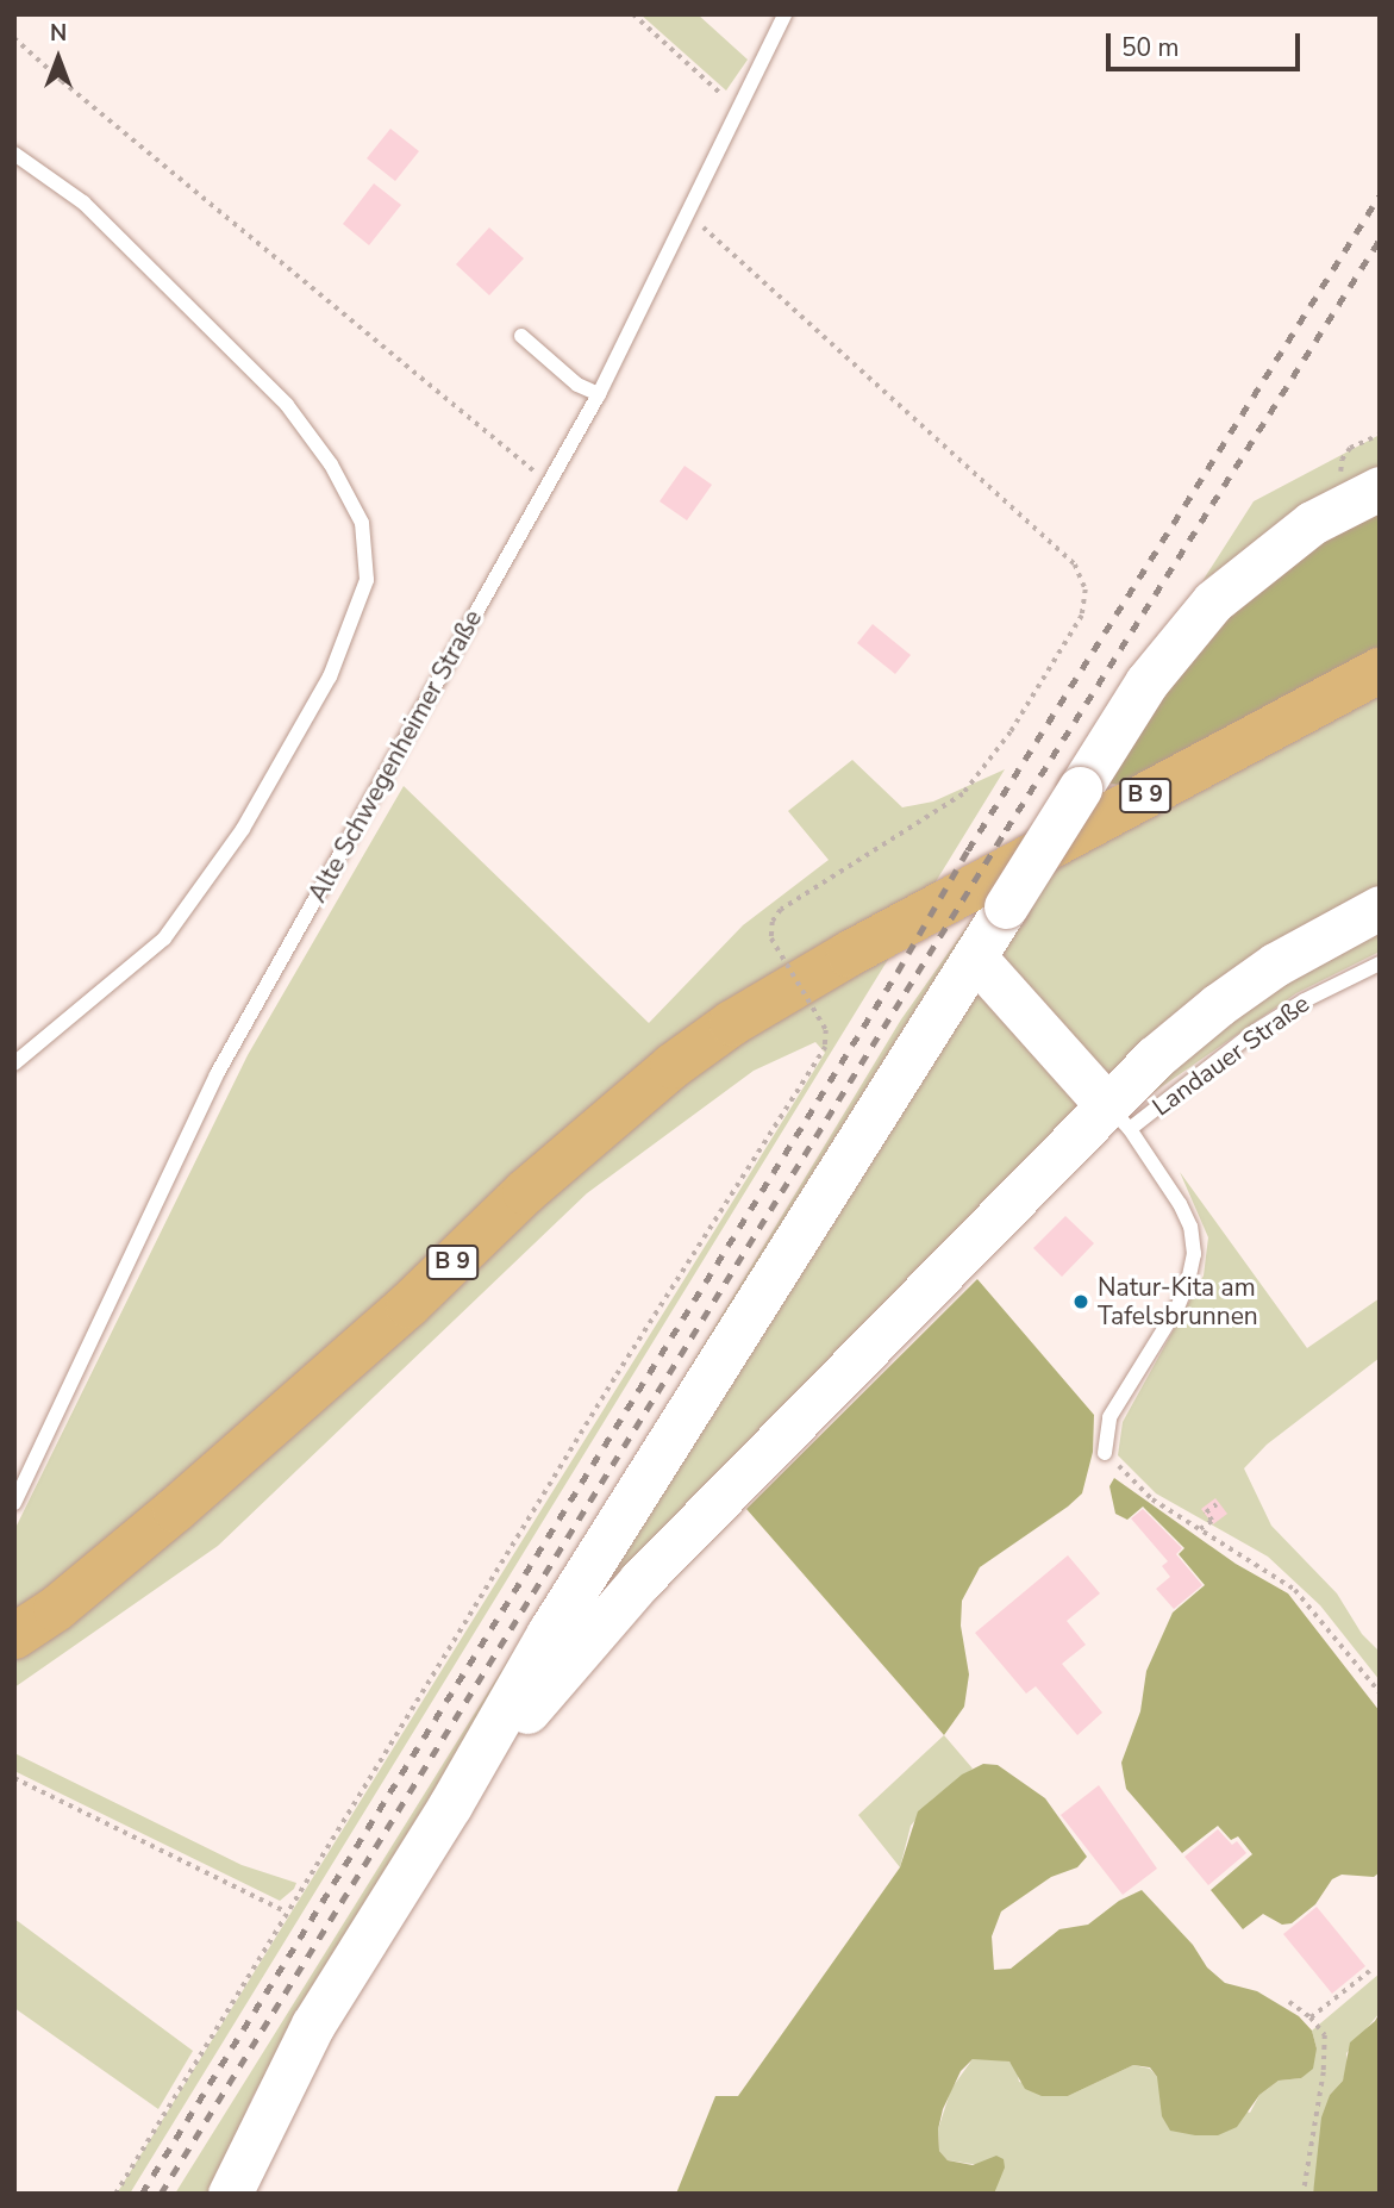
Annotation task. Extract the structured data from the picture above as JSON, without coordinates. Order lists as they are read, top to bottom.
{
  "streets": {
    "main road": ["B 9"],
    "lane": ["Alte Schwegenheimer Straße", "Landauer Straße"]
  },
  "places": ["Natur-Kita am Tafelsbrunnen"],
  "scale_bar": "50 m",
  "north": "top"
}
